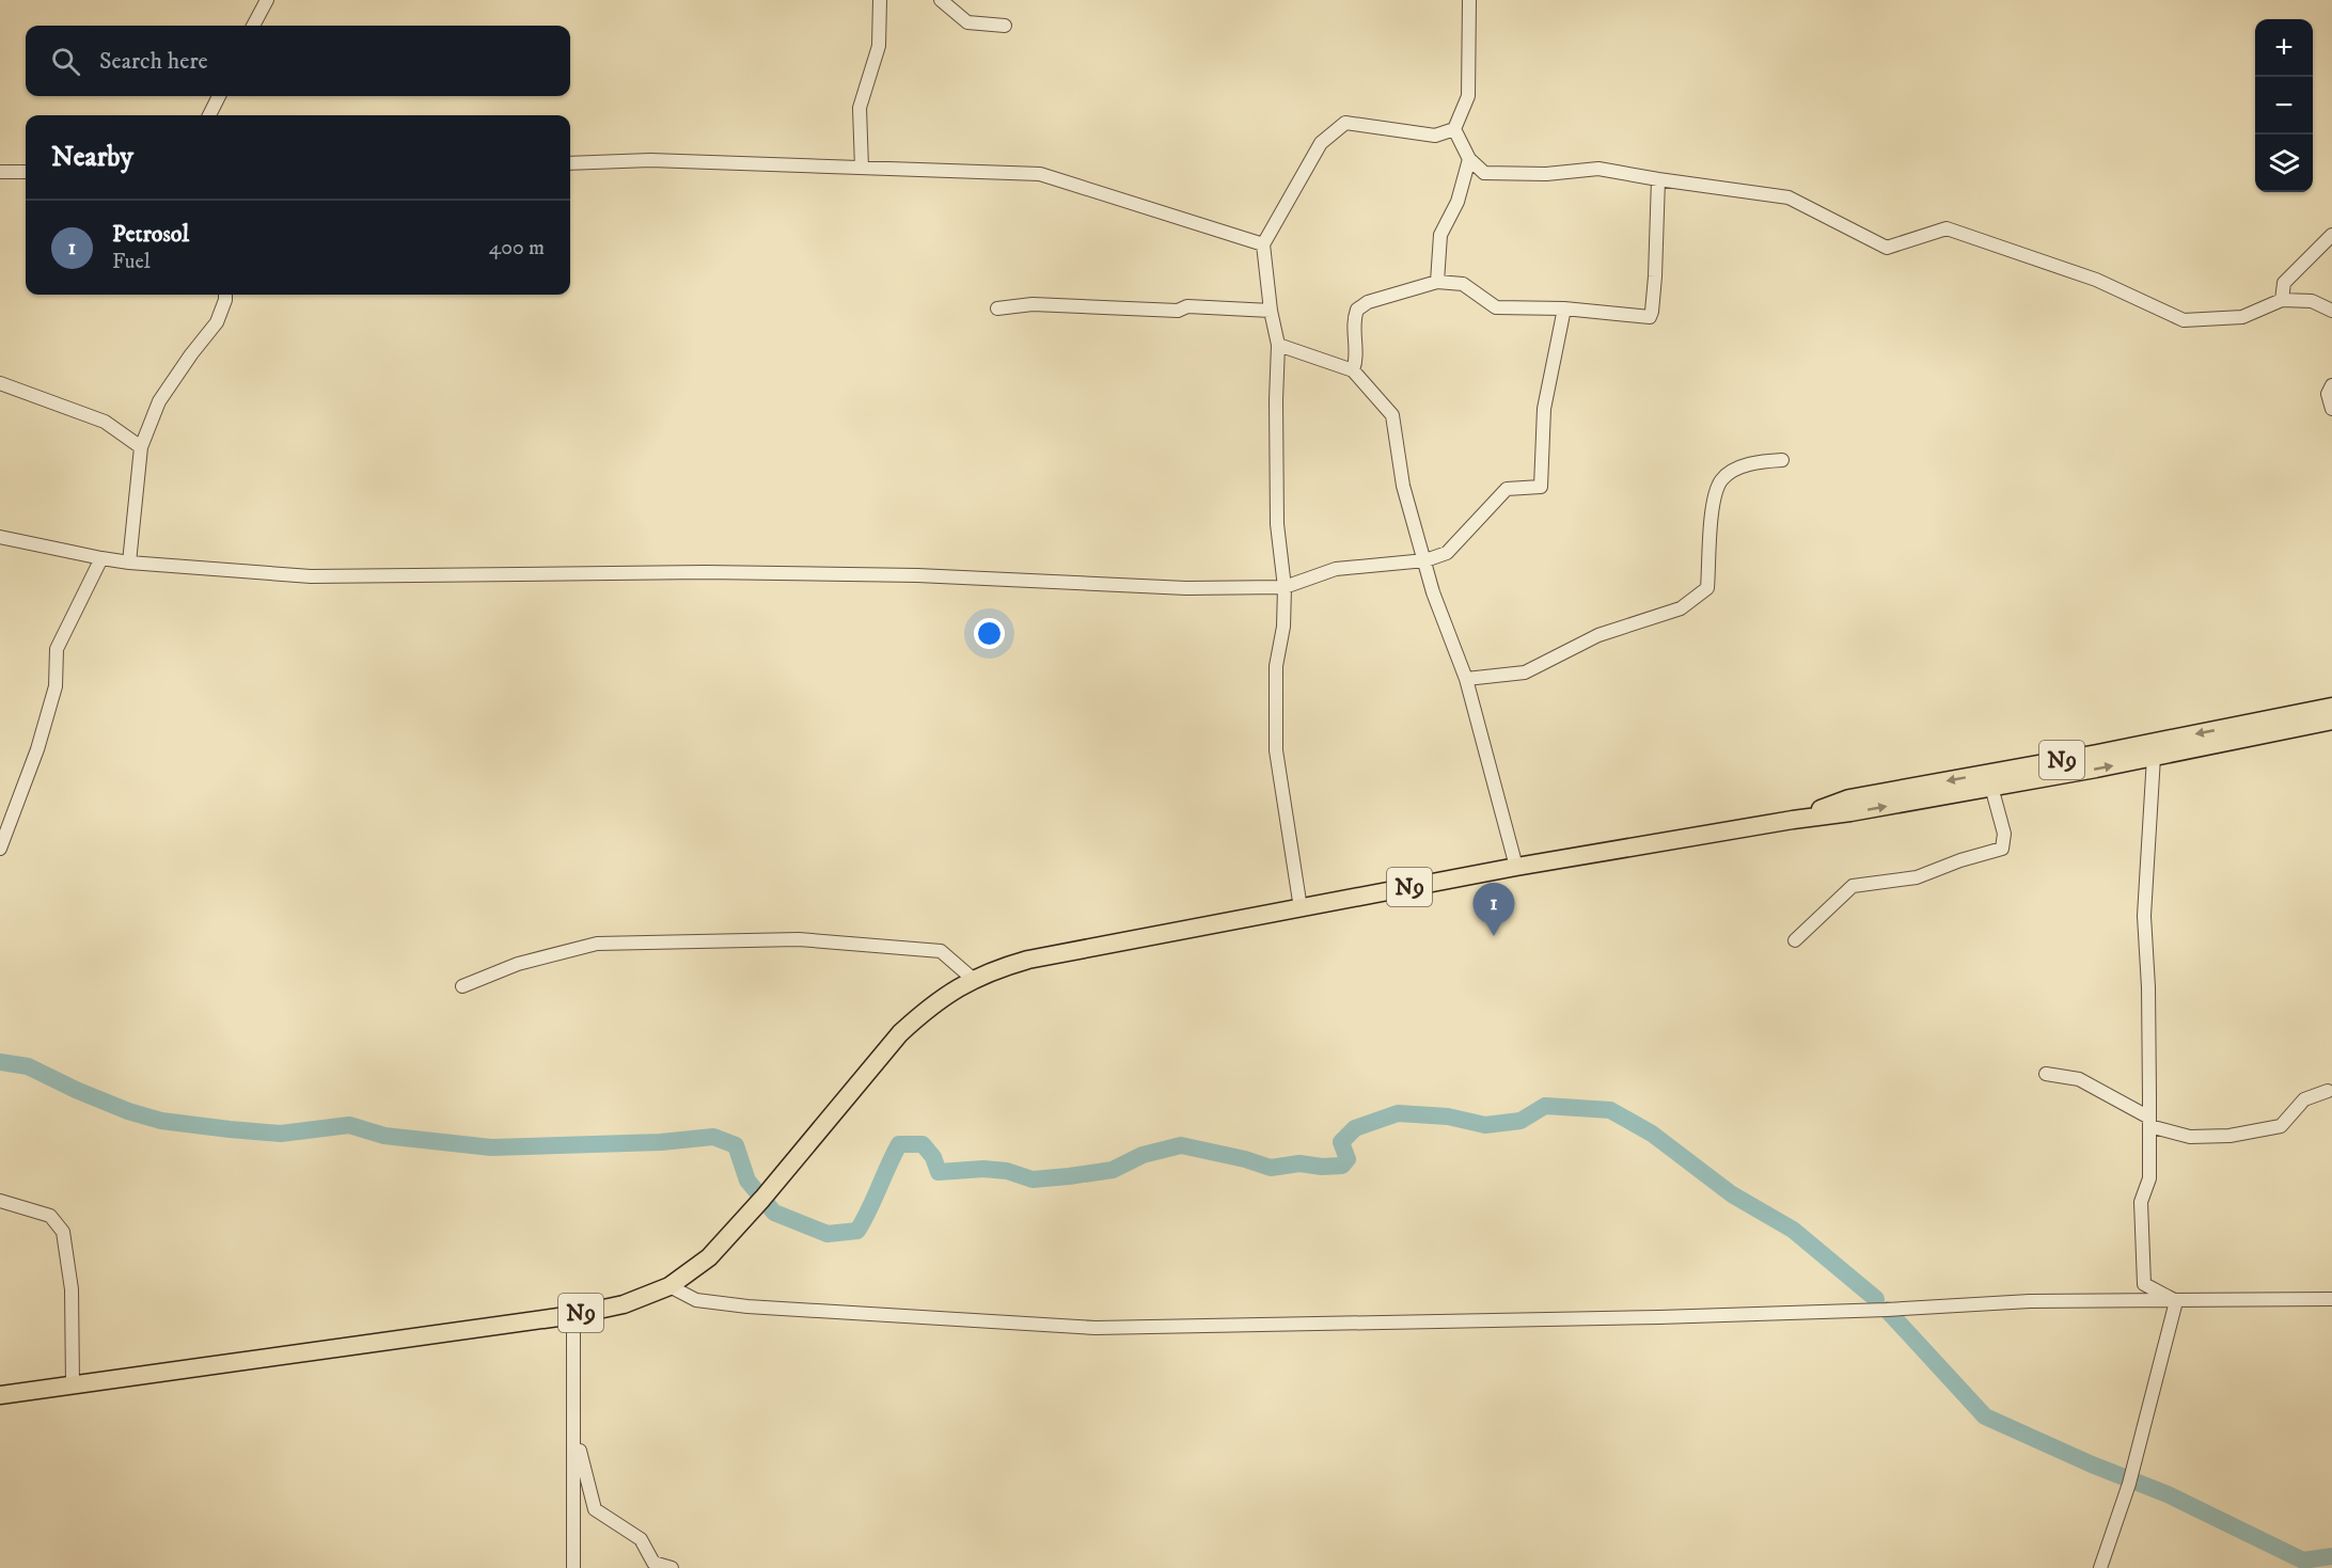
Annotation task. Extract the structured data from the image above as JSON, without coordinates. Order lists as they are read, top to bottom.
{
  "streets": {
    "highway": ["N9"]
  },
  "page": {
    "map_buttons": ["+", "−"],
    "search": "Search here",
    "heading": "Nearby",
    "list": [
      {
        "mark": "1",
        "name": "Petrosol",
        "note": "Fuel",
        "value": "400 m"
      }
    ],
    "pins": "1"
  }
}
